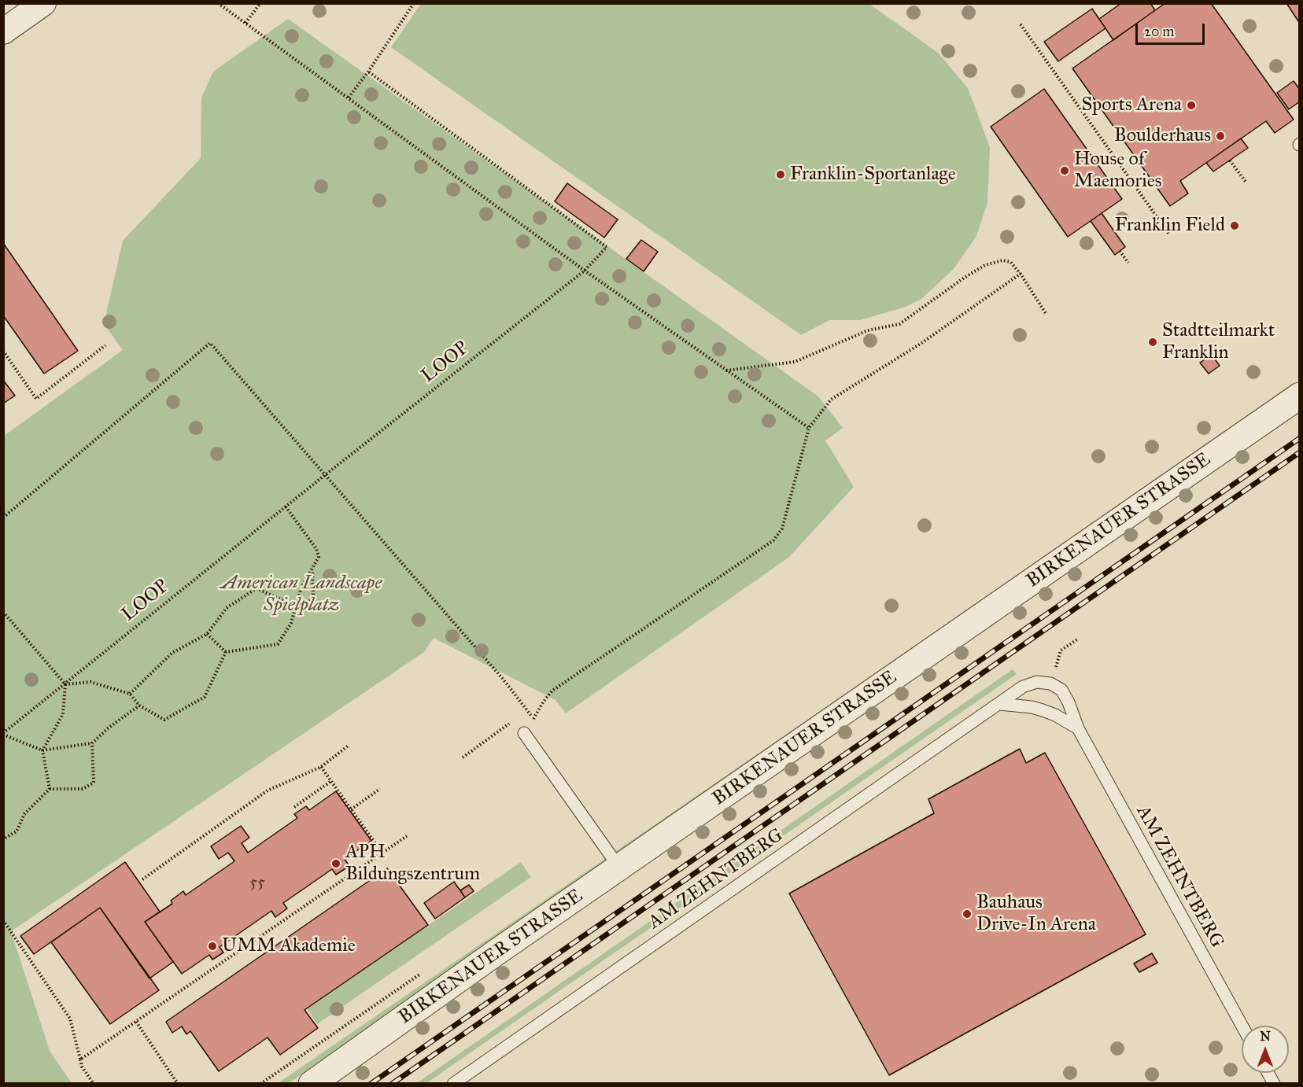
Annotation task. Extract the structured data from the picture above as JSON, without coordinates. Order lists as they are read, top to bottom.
{
  "streets": {
    "street": ["BIRKENAUER STRASSE"],
    "lane": ["AM ZEHNTBERG"],
    "path": ["LOOP"]
  },
  "parks": ["American Landscape Spielplatz"],
  "places": [
    "Sports Arena",
    "Boulderhaus",
    "House of Maemories",
    "Franklin-Sportanlage",
    "Franklin Field",
    "Stadtteilmarkt Franklin",
    "APH Bildungszentrum",
    "Bauhaus Drive-In Arena",
    "UMM Akademie"
  ],
  "house_numbers": ["55"],
  "scale_bar": "20 m",
  "north": "top"
}
